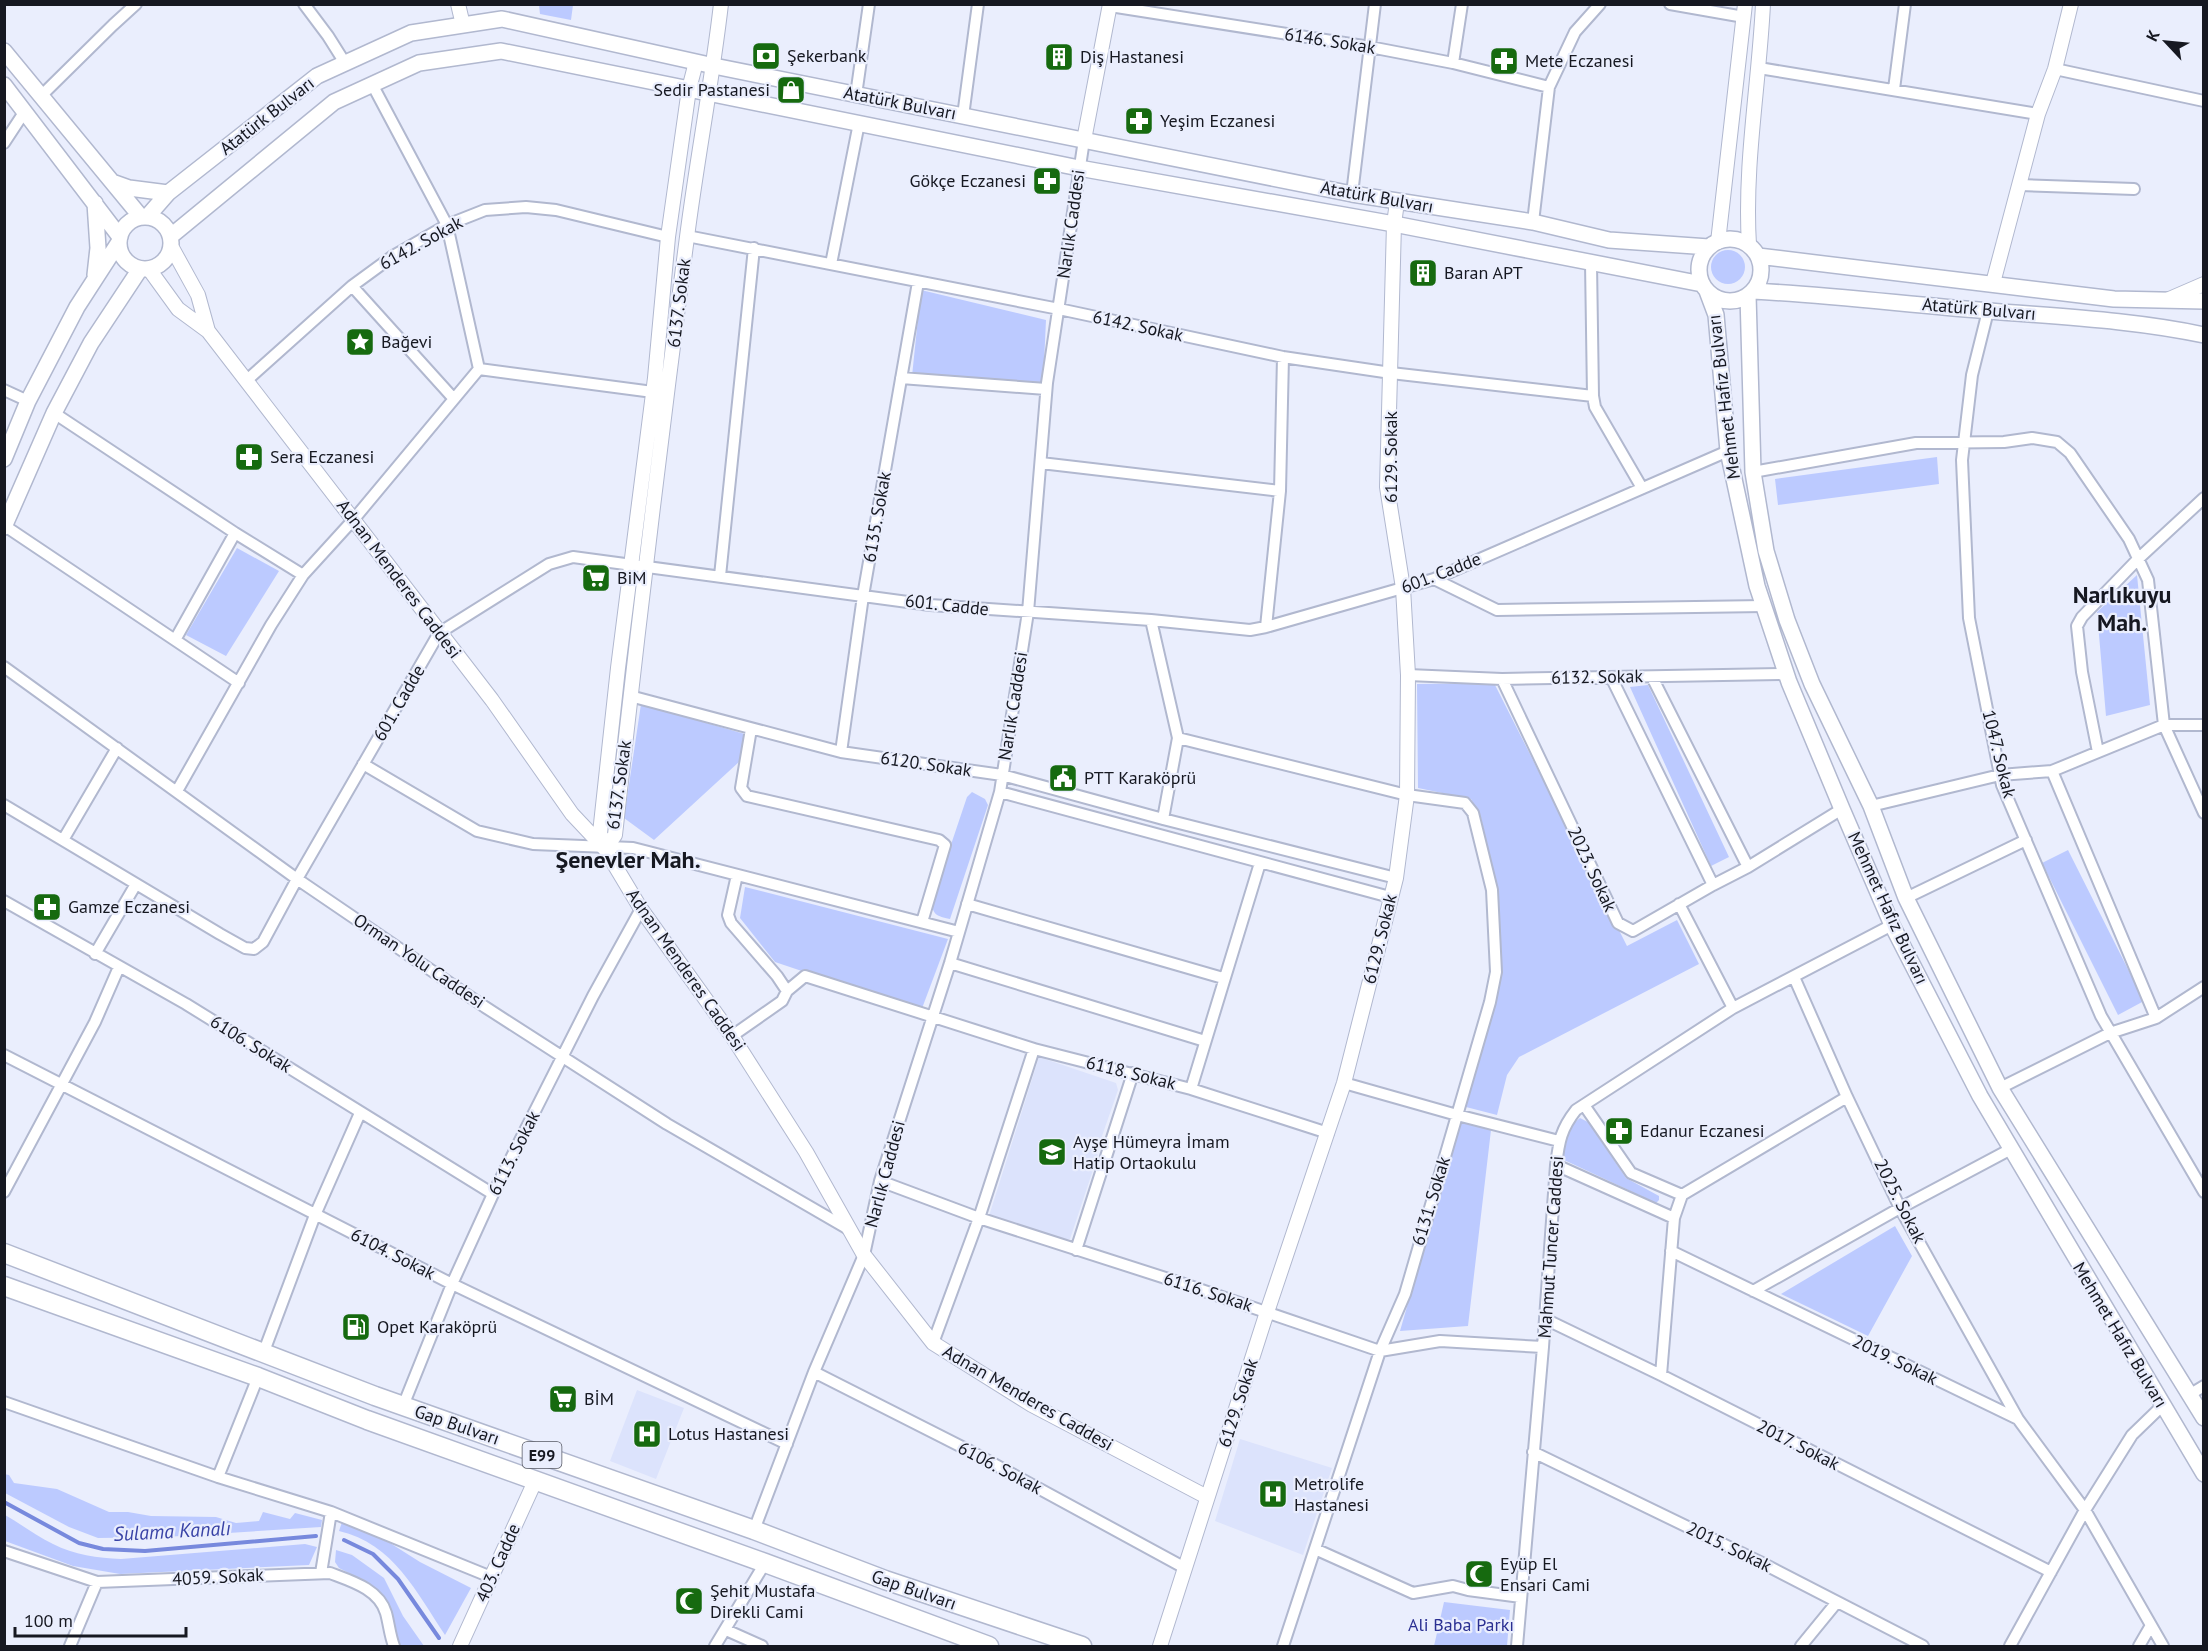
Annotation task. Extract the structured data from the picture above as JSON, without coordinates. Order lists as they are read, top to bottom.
{
  "streets": {
    "highway": ["Gap Bulvarı", "E99"],
    "main road": ["Atatürk Bulvarı", "Mehmet Hafız Bulvarı"],
    "street": [
      "6146. Sokak",
      "Narlık Caddesi",
      "6142. Sokak",
      "6137. Sokak",
      "6129. Sokak",
      "6135. Sokak",
      "601. Cadde",
      "Adnan Menderes Caddesi",
      "6132. Sokak",
      "1047. Sokak",
      "6120. Sokak",
      "2023. Sokak",
      "Orman Yolu Caddesi",
      "6106. Sokak",
      "6118. Sokak",
      "6113. Sokak",
      "6131. Sokak",
      "2025. Sokak",
      "Mahmut Tuncer Caddesi",
      "6104. Sokak",
      "6116. Sokak",
      "2019. Sokak",
      "2017. Sokak",
      "2015. Sokak",
      "403. Cadde",
      "4059. Sokak"
    ]
  },
  "crossings": [
    ["Atatürk Bulvarı", "Narlık Caddesi"],
    ["Atatürk Bulvarı", "6137. Sokak"],
    ["Atatürk Bulvarı", "Mehmet Hafız Bulvarı"],
    ["Atatürk Bulvarı", "6129. Sokak"],
    ["Atatürk Bulvarı", "1047. Sokak"],
    ["Narlık Caddesi", "6142. Sokak"],
    ["Narlık Caddesi", "601. Cadde"],
    ["Narlık Caddesi", "Adnan Menderes Caddesi"],
    ["Narlık Caddesi", "6120. Sokak"],
    ["Narlık Caddesi", "6106. Sokak"],
    ["Narlık Caddesi", "6118. Sokak"],
    ["Narlık Caddesi", "6104. Sokak"],
    ["Narlık Caddesi", "6116. Sokak"],
    ["Narlık Caddesi", "Gap Bulvarı"],
    ["6142. Sokak", "6137. Sokak"],
    ["6142. Sokak", "6129. Sokak"],
    ["6142. Sokak", "6135. Sokak"],
    ["6142. Sokak", "Adnan Menderes Caddesi"],
    ["6137. Sokak", "601. Cadde"],
    ["6137. Sokak", "Adnan Menderes Caddesi"],
    ["6137. Sokak", "6120. Sokak"],
    ["Mehmet Hafız Bulvarı", "601. Cadde"],
    ["Mehmet Hafız Bulvarı", "6132. Sokak"],
    ["Mehmet Hafız Bulvarı", "2023. Sokak"],
    ["Mehmet Hafız Bulvarı", "Mahmut Tuncer Caddesi"],
    ["6129. Sokak", "601. Cadde"],
    ["6129. Sokak", "Adnan Menderes Caddesi"],
    ["6129. Sokak", "6132. Sokak"],
    ["6129. Sokak", "6120. Sokak"],
    ["6129. Sokak", "6106. Sokak"],
    ["6129. Sokak", "6118. Sokak"],
    ["6129. Sokak", "6131. Sokak"],
    ["6129. Sokak", "6116. Sokak"],
    ["6135. Sokak", "601. Cadde"],
    ["6135. Sokak", "6120. Sokak"],
    ["601. Cadde", "Adnan Menderes Caddesi"],
    ["601. Cadde", "Orman Yolu Caddesi"],
    ["Adnan Menderes Caddesi", "Orman Yolu Caddesi"],
    ["Adnan Menderes Caddesi", "6113. Sokak"],
    ["6132. Sokak", "2023. Sokak"],
    ["Orman Yolu Caddesi", "6113. Sokak"],
    ["6106. Sokak", "6113. Sokak"],
    ["6113. Sokak", "6104. Sokak"],
    ["6113. Sokak", "Gap Bulvarı"],
    ["6131. Sokak", "6116. Sokak"],
    ["2025. Sokak", "Mahmut Tuncer Caddesi"],
    ["2025. Sokak", "2019. Sokak"],
    ["Mahmut Tuncer Caddesi", "6116. Sokak"],
    ["Mahmut Tuncer Caddesi", "2017. Sokak"],
    ["Mahmut Tuncer Caddesi", "2015. Sokak"],
    ["Gap Bulvarı", "403. Cadde"]
  ],
  "districts": ["Narlıkuyu Mah.", "Şenevler Mah."],
  "water": ["Sulama Kanalı"],
  "parks": ["Ali Baba Parkı"],
  "places": {
    "bank": ["Şekerbank"],
    "building": ["Diş Hastanesi", "Baran APT"],
    "pharmacy": [
      "Mete Eczanesi",
      "Yeşim Eczanesi",
      "Gökçe Eczanesi",
      "Sera Eczanesi",
      "Gamze Eczanesi",
      "Edanur Eczanesi"
    ],
    "shop": ["Sedir Pastanesi"],
    "place": ["Bağevi"],
    "supermarket": ["BiM", "BİM"],
    "public building": ["PTT Karaköprü"],
    "school or university": ["Ayşe Hümeyra İmam Hatip Ortaokulu"],
    "fuel station": ["Opet Karaköprü"],
    "hospital": ["Lotus Hastanesi", "Metrolife Hastanesi"],
    "mosque": ["Eyüp El Ensari Cami", "Şehit Mustafa Direkli Cami"]
  },
  "scale_bar": "100 m",
  "north": "top left"
}
